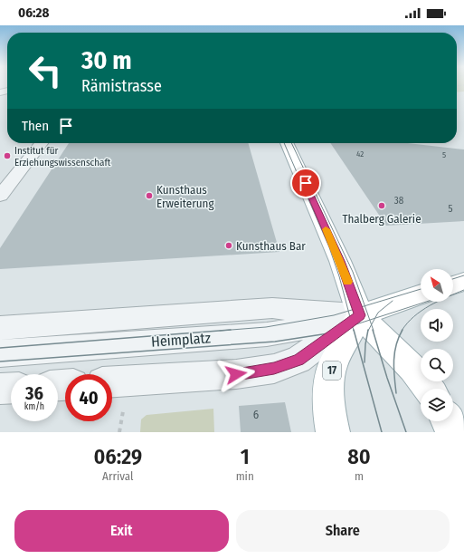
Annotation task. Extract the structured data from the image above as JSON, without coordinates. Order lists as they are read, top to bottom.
{
  "streets": {
    "main road": ["17"],
    "street": ["Heimplatz"]
  },
  "crossings": [
    ["Heimplatz", "17"]
  ],
  "places": [
    "Institut für Erziehungswissenschaft",
    "Kunsthaus Erweiterung",
    "Thalberg Galerie",
    "Kunsthaus Bar"
  ],
  "house_numbers": [
    "42",
    "5",
    "38",
    "5",
    "6"
  ],
  "north": "top left",
  "page": {
    "status": "06:28",
    "turn": ["30 m", "Rämistrasse"],
    "then": "Then",
    "speed": "36 km/h",
    "limit": "40",
    "eta": [
      "06:29",
      "Arrival",
      "1",
      "min",
      "80",
      "m"
    ],
    "buttons": ["Exit", "Share"]
  }
}
